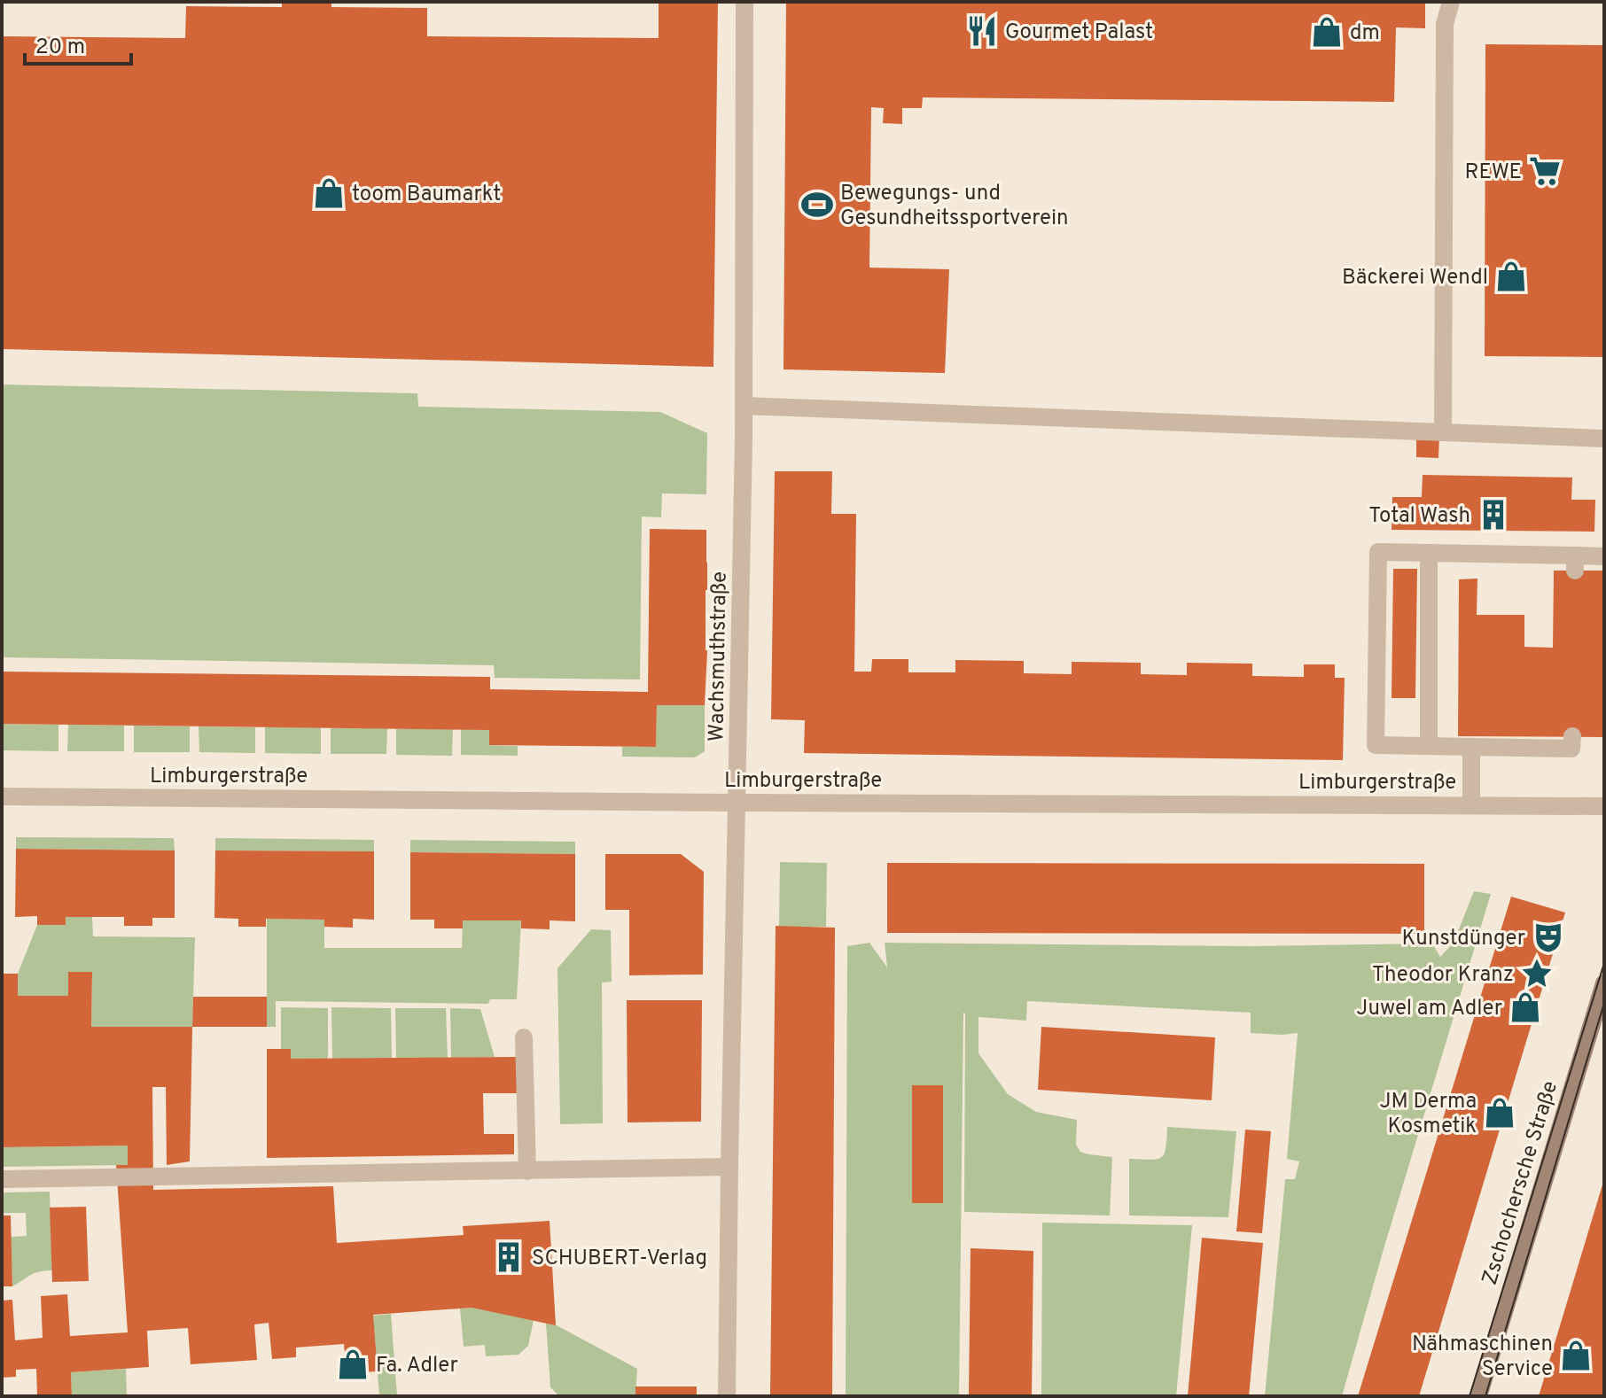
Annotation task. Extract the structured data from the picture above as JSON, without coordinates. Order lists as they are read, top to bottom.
{
  "streets": {
    "main road": ["Zschochersche Straße"],
    "street": ["Wachsmuthstraße", "Limburgerstraße"]
  },
  "crossings": [
    ["Wachsmuthstraße", "Limburgerstraße"]
  ],
  "places": {
    "restaurant": ["Gourmet Palast"],
    "shop": [
      "dm",
      "toom Baumarkt",
      "Bäckerei Wendl",
      "Juwel am Adler",
      "JM Derma Kosmetik",
      "Nähmaschinen Service",
      "Fa. Adler"
    ],
    "supermarket": ["REWE"],
    "sports": ["Bewegungs- und Gesundheitssportverein"],
    "building": ["Total Wash", "SCHUBERT-Verlag"],
    "theatre": ["Kunstdünger"],
    "place": ["Theodor Kranz"]
  },
  "scale_bar": "20 m"
}
